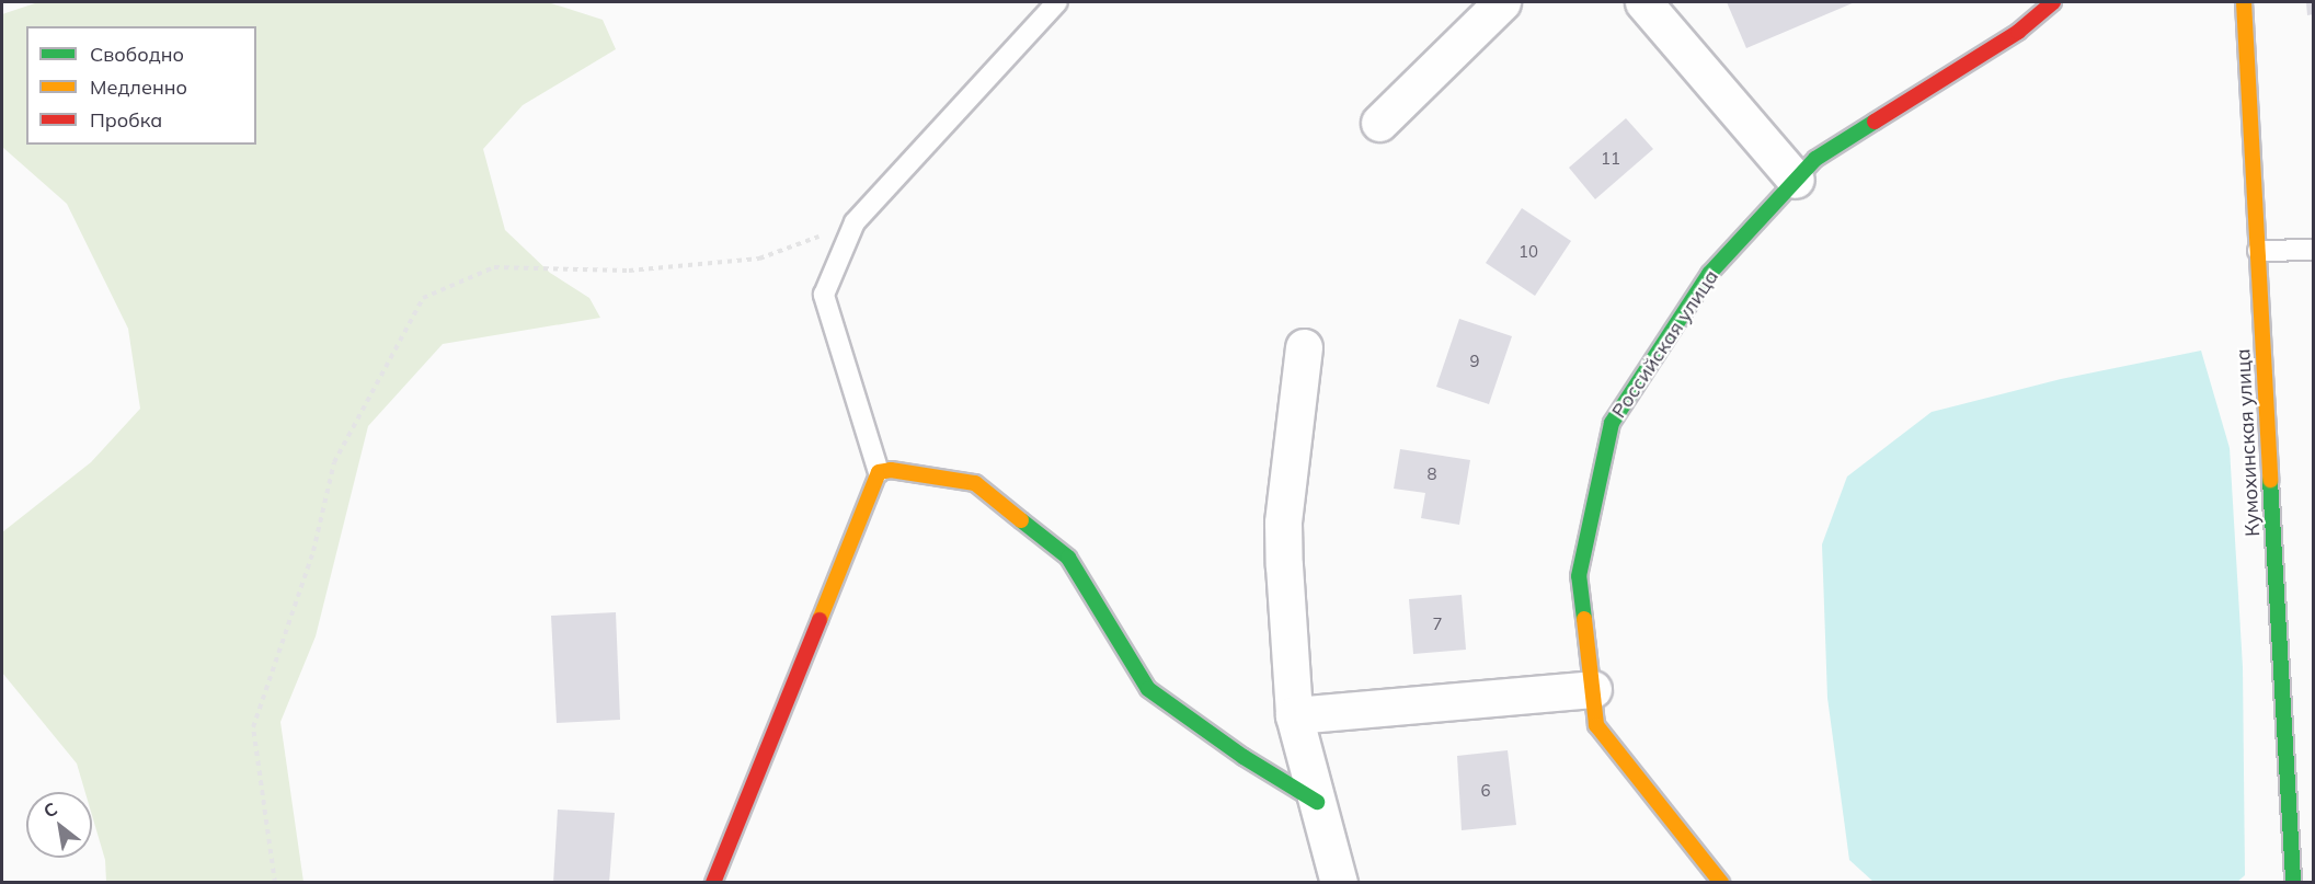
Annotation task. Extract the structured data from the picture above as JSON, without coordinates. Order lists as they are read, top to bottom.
{
  "streets": {
    "street": ["Российская улица", "Кумохинская улица"]
  },
  "house_numbers": [
    "11",
    "10",
    "9",
    "8",
    "7",
    "6"
  ],
  "legend": ["Свободно", "Медленно", "Пробка"],
  "north": "top left"
}
